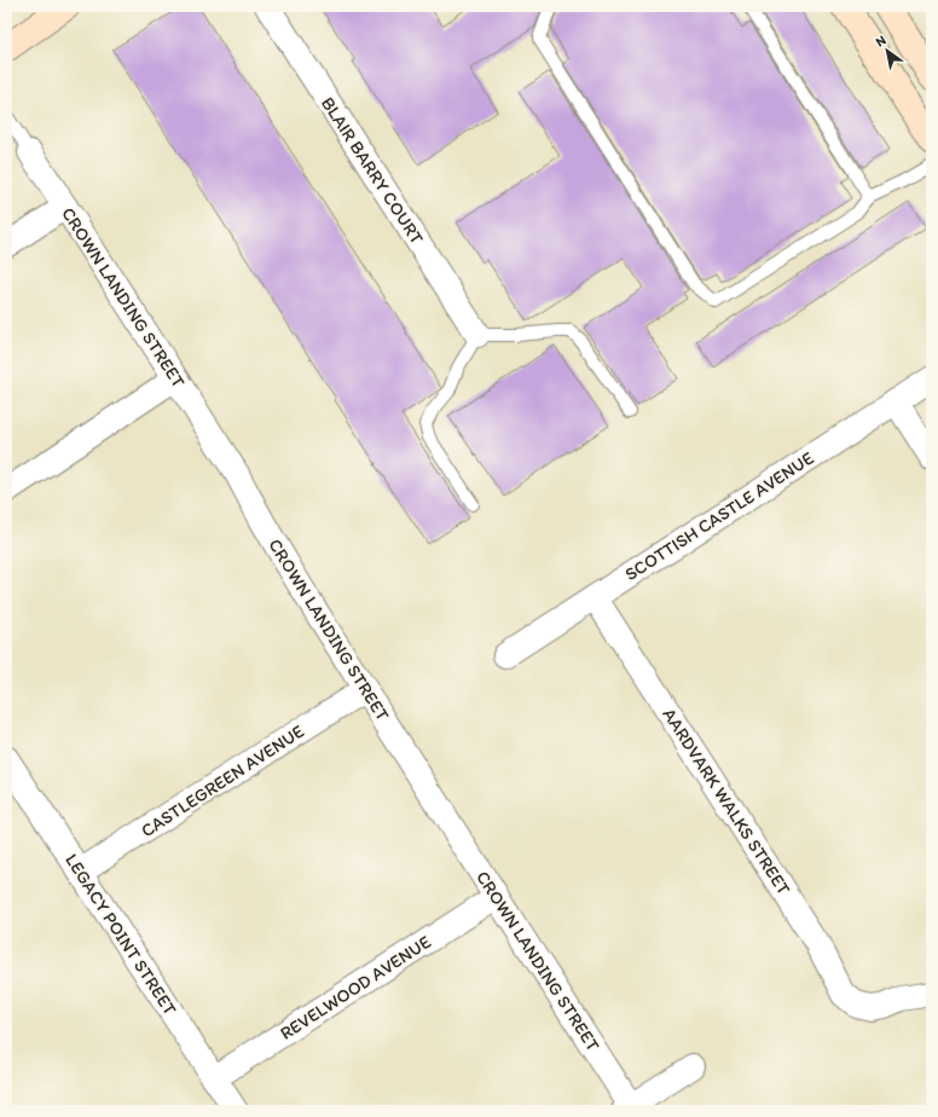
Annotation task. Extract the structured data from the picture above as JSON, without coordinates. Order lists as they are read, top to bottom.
{
  "streets": {
    "street": [
      "BLAIR BARRY COURT",
      "CROWN LANDING STREET",
      "SCOTTISH CASTLE AVENUE",
      "CASTLEGREEN AVENUE",
      "AARDVARK WALKS STREET",
      "LEGACY POINT STREET",
      "REVELWOOD AVENUE"
    ]
  },
  "crossings": [
    ["CROWN LANDING STREET", "CASTLEGREEN AVENUE"],
    ["CROWN LANDING STREET", "REVELWOOD AVENUE"],
    ["SCOTTISH CASTLE AVENUE", "AARDVARK WALKS STREET"],
    ["CASTLEGREEN AVENUE", "LEGACY POINT STREET"],
    ["LEGACY POINT STREET", "REVELWOOD AVENUE"]
  ],
  "north": "top left"
}
